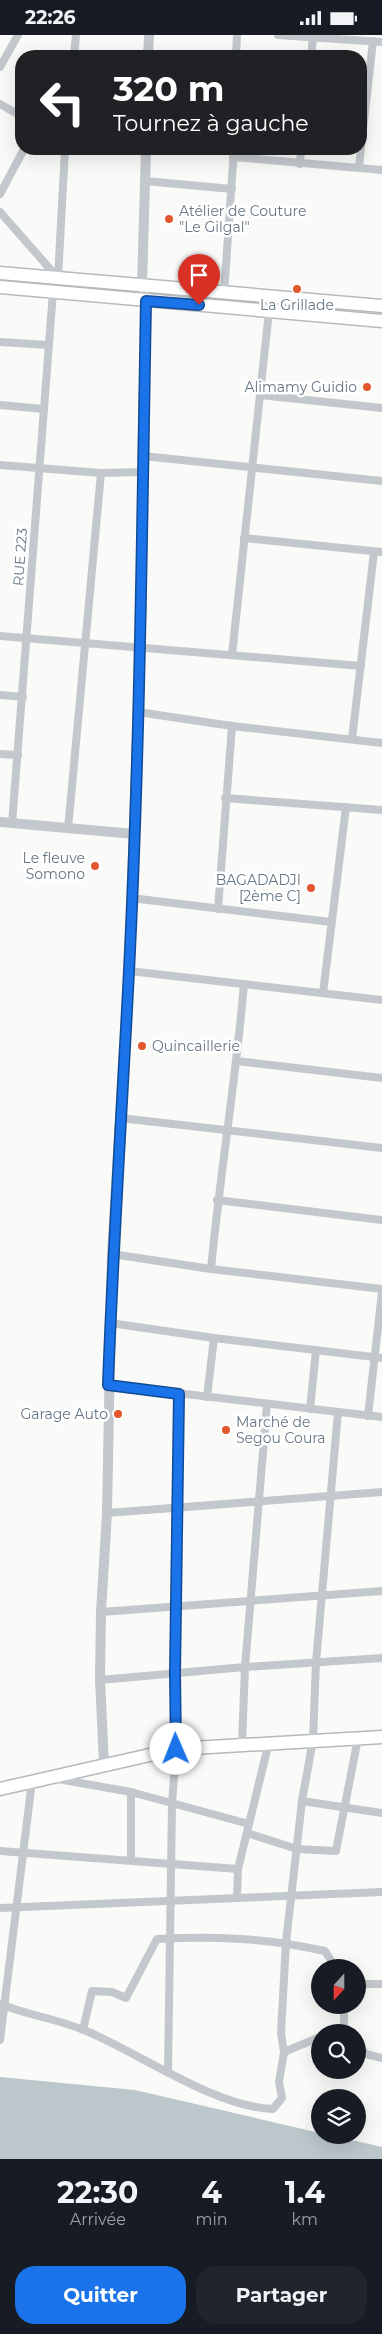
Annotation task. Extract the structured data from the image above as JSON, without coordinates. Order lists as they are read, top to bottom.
{
  "streets": {
    "street": ["RUE 223"]
  },
  "places": [
    "Atélier de Couture \"Le Gilgal\"",
    "La Grillade",
    "Alimamy Guidio",
    "Le fleuve Somono",
    "BAGADADJI [2ème C]",
    "Quincaillerie",
    "Garage Auto",
    "Marché de Segou Coura"
  ],
  "north": "bottom",
  "page": {
    "status": "22:26",
    "turn": ["320 m", "Tournez à gauche"],
    "eta": [
      "22:30",
      "Arrivée",
      "4",
      "min",
      "1.4",
      "km"
    ],
    "buttons": ["Quitter", "Partager"]
  }
}
